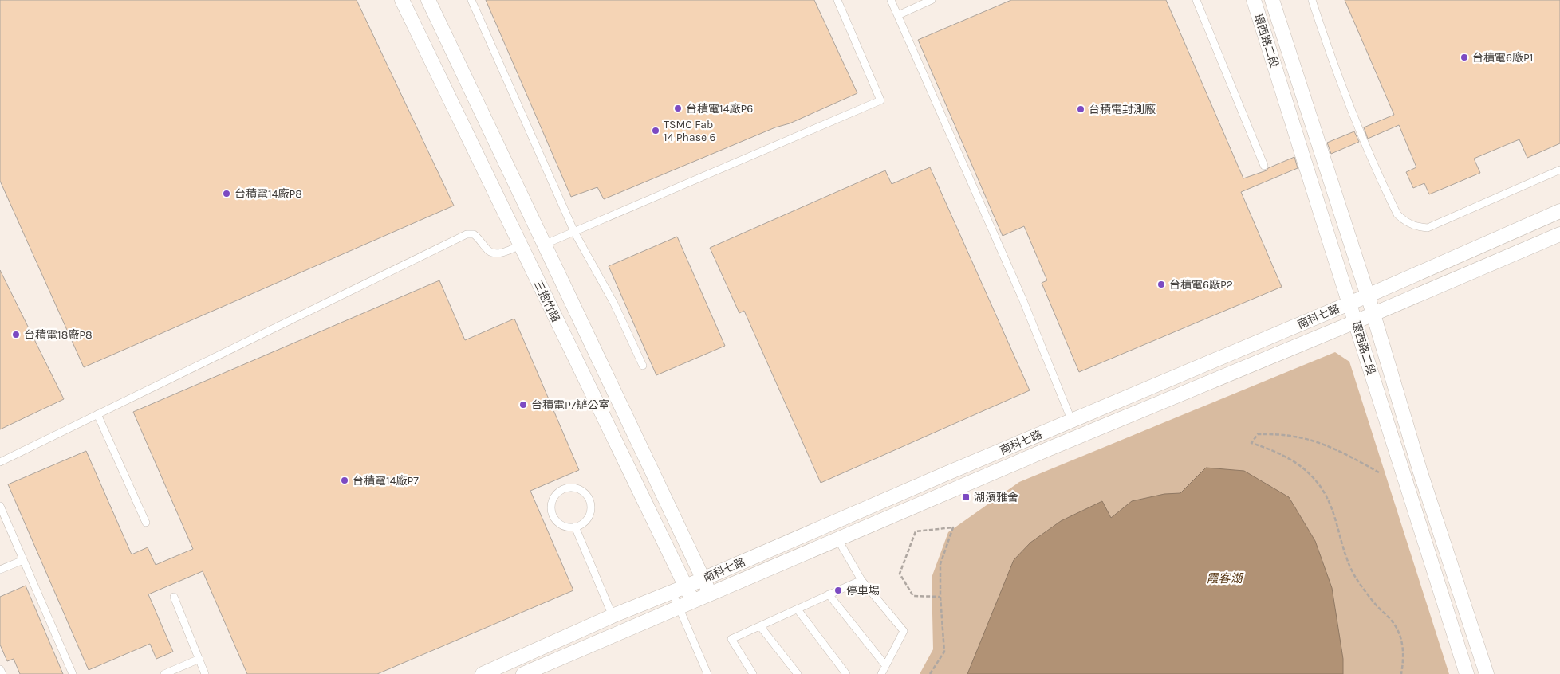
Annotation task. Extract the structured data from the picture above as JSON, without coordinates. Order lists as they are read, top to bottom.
{
  "streets": {
    "street": ["環西路二段", "三抱竹路", "南科七路"]
  },
  "crossings": [
    ["環西路二段", "南科七路"],
    ["三抱竹路", "南科七路"]
  ],
  "water": ["霞客湖"],
  "places": {
    "other": [
      "台積電6廠P1",
      "台積電14廠P6",
      "台積電封測廠",
      "TSMC Fab 14 Phase 6",
      "台積電14廠P8",
      "台積電6廠P2",
      "台積電18廠P8",
      "台積電P7辦公室",
      "台積電14廠P7",
      "停車場"
    ],
    "transit": ["湖濱雅舍"]
  }
}
